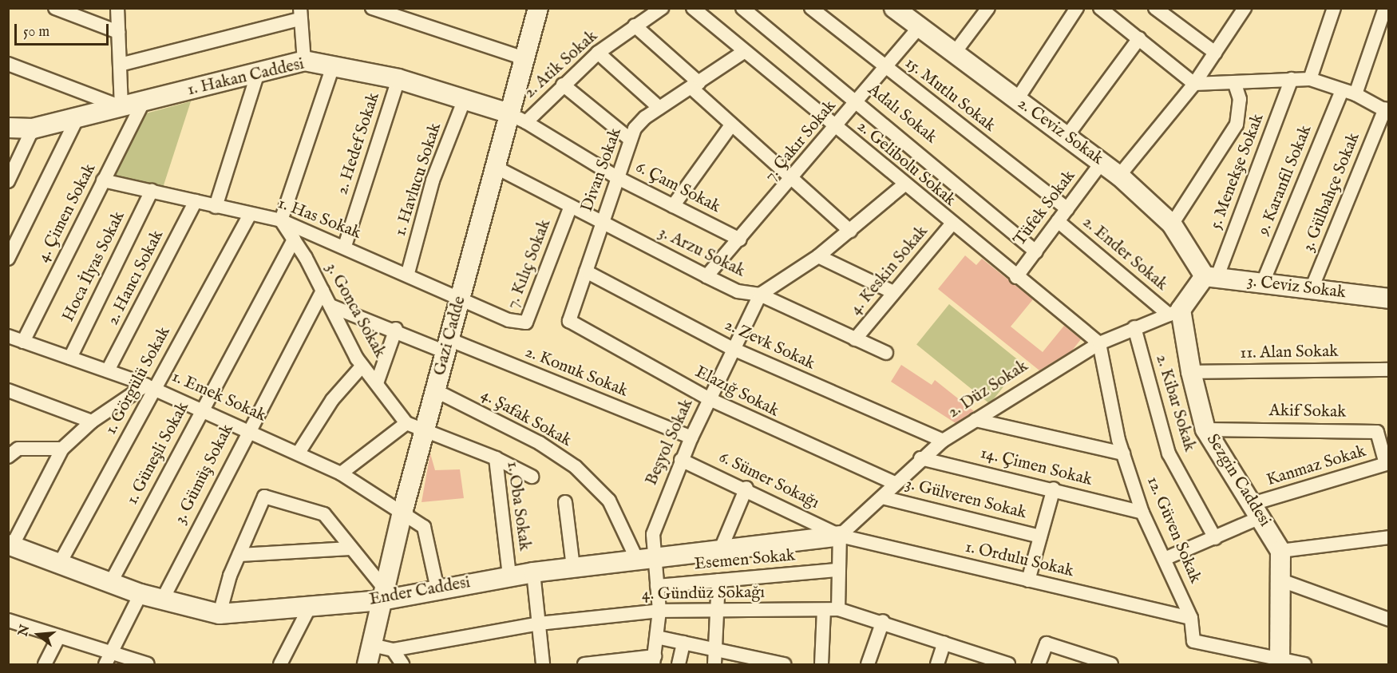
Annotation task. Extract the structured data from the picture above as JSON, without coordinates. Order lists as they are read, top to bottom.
{
  "streets": {
    "street": [
      "2. Atik Sokak",
      "1. Hakan Caddesi",
      "15. Mutlu Sokak",
      "Adalı Sokak",
      "2. Ceviz Sokak",
      "7. Çakır Sokak",
      "2. Hedef Sokak",
      "2. Gelibolu Sokak",
      "Divan Sokak",
      "5. Menekşe Sokak",
      "1. Havlucu Sokak",
      "9. Karanfil Sokak",
      "6. Çam Sokak",
      "3. Gülbahçe Sokak",
      "Tüfek Sokak",
      "4. Çimen Sokak",
      "1. Has Sokak",
      "3. Arzu Sokak",
      "2. Ender Sokak",
      "7. Kılıç Sokak",
      "Hoca İlyas Sokak",
      "4. Keskin Sokak",
      "2. Hancı Sokak",
      "3. Ceviz Sokak",
      "3. Gonca Sokak",
      "Gazi Cadde",
      "2. Zevk Sokak",
      "11. Alan Sokak",
      "2. Konuk Sokak",
      "1. Görgülü Sokak",
      "2. Düz Sokak",
      "Elazığ Sokak",
      "1. Emek Sokak",
      "2. Kibar Sokak",
      "Akif Sokak",
      "4. Şafak Sokak",
      "Beşyol Sokak",
      "1. Güneşli Sokak",
      "Kanmaz Sokak",
      "14. Çimen Sokak",
      "3. Gümüş Sokak",
      "6. Sümer Sokağı",
      "Sezgin Caddesi",
      "3. Gülveren Sokak",
      "1. Oba Sokak",
      "12. Güven Sokak",
      "1. Ordulu Sokak",
      "Esemen Sokak",
      "Ender Caddesi",
      "4. Gündüz Sokağı"
    ]
  },
  "crossings": [
    ["2. Atik Sokak", "1. Hakan Caddesi"],
    ["2. Atik Sokak", "6. Çam Sokak"],
    ["2. Atik Sokak", "Gazi Cadde"],
    ["1. Hakan Caddesi", "2. Hedef Sokak"],
    ["1. Hakan Caddesi", "1. Havlucu Sokak"],
    ["1. Hakan Caddesi", "4. Çimen Sokak"],
    ["1. Hakan Caddesi", "Gazi Cadde"],
    ["15. Mutlu Sokak", "7. Çakır Sokak"],
    ["15. Mutlu Sokak", "Tüfek Sokak"],
    ["Adalı Sokak", "7. Çakır Sokak"],
    ["Adalı Sokak", "Tüfek Sokak"],
    ["2. Ceviz Sokak", "7. Çakır Sokak"],
    ["2. Ceviz Sokak", "5. Menekşe Sokak"],
    ["2. Ceviz Sokak", "Tüfek Sokak"],
    ["2. Ceviz Sokak", "3. Ceviz Sokak"],
    ["7. Çakır Sokak", "2. Gelibolu Sokak"],
    ["7. Çakır Sokak", "6. Çam Sokak"],
    ["7. Çakır Sokak", "3. Arzu Sokak"],
    ["2. Hedef Sokak", "1. Has Sokak"],
    ["2. Gelibolu Sokak", "Divan Sokak"],
    ["2. Gelibolu Sokak", "Tüfek Sokak"],
    ["2. Gelibolu Sokak", "3. Arzu Sokak"],
    ["2. Gelibolu Sokak", "4. Keskin Sokak"],
    ["2. Gelibolu Sokak", "2. Düz Sokak"],
    ["2. Gelibolu Sokak", "12. Güven Sokak"],
    ["Divan Sokak", "6. Çam Sokak"],
    ["Divan Sokak", "3. Arzu Sokak"],
    ["Divan Sokak", "2. Zevk Sokak"],
    ["Divan Sokak", "Elazığ Sokak"],
    ["5. Menekşe Sokak", "3. Ceviz Sokak"],
    ["1. Havlucu Sokak", "1. Has Sokak"],
    ["9. Karanfil Sokak", "3. Ceviz Sokak"],
    ["3. Gülbahçe Sokak", "3. Ceviz Sokak"],
    ["Tüfek Sokak", "2. Ender Sokak"],
    ["4. Çimen Sokak", "1. Has Sokak"],
    ["4. Çimen Sokak", "1. Emek Sokak"],
    ["1. Has Sokak", "7. Kılıç Sokak"],
    ["1. Has Sokak", "Hoca İlyas Sokak"],
    ["1. Has Sokak", "2. Hancı Sokak"],
    ["1. Has Sokak", "3. Gonca Sokak"],
    ["1. Has Sokak", "Gazi Cadde"],
    ["1. Has Sokak", "1. Görgülü Sokak"],
    ["3. Arzu Sokak", "7. Kılıç Sokak"],
    ["3. Arzu Sokak", "Gazi Cadde"],
    ["3. Arzu Sokak", "Beşyol Sokak"],
    ["2. Ender Sokak", "2. Düz Sokak"],
    ["2. Ender Sokak", "Sezgin Caddesi"],
    ["7. Kılıç Sokak", "Gazi Cadde"],
    ["Hoca İlyas Sokak", "1. Emek Sokak"],
    ["2. Hancı Sokak", "1. Emek Sokak"],
    ["3. Gonca Sokak", "Gazi Cadde"],
    ["3. Gonca Sokak", "2. Konuk Sokak"],
    ["3. Gonca Sokak", "1. Güneşli Sokak"],
    ["3. Gonca Sokak", "3. Gümüş Sokak"],
    ["3. Gonca Sokak", "1. Oba Sokak"],
    ["Gazi Cadde", "2. Konuk Sokak"],
    ["Gazi Cadde", "1. Emek Sokak"],
    ["Gazi Cadde", "4. Şafak Sokak"],
    ["Gazi Cadde", "1. Oba Sokak"],
    ["Gazi Cadde", "Ender Caddesi"],
    ["2. Zevk Sokak", "2. Düz Sokak"],
    ["2. Zevk Sokak", "Beşyol Sokak"],
    ["11. Alan Sokak", "Sezgin Caddesi"],
    ["2. Konuk Sokak", "Beşyol Sokak"],
    ["1. Görgülü Sokak", "1. Emek Sokak"],
    ["1. Görgülü Sokak", "Ender Caddesi"],
    ["2. Düz Sokak", "Elazığ Sokak"],
    ["2. Düz Sokak", "2. Kibar Sokak"],
    ["2. Düz Sokak", "14. Çimen Sokak"],
    ["2. Düz Sokak", "6. Sümer Sokağı"],
    ["2. Düz Sokak", "Sezgin Caddesi"],
    ["2. Düz Sokak", "3. Gülveren Sokak"],
    ["2. Düz Sokak", "12. Güven Sokak"],
    ["2. Düz Sokak", "1. Ordulu Sokak"],
    ["2. Düz Sokak", "Ender Caddesi"],
    ["Elazığ Sokak", "Beşyol Sokak"],
    ["1. Emek Sokak", "1. Güneşli Sokak"],
    ["1. Emek Sokak", "3. Gümüş Sokak"],
    ["1. Emek Sokak", "Ender Caddesi"],
    ["2. Kibar Sokak", "Kanmaz Sokak"],
    ["Akif Sokak", "Kanmaz Sokak"],
    ["Akif Sokak", "Sezgin Caddesi"],
    ["4. Şafak Sokak", "Beşyol Sokak"],
    ["4. Şafak Sokak", "Ender Caddesi"],
    ["Beşyol Sokak", "6. Sümer Sokağı"],
    ["Beşyol Sokak", "Esemen Sokak"],
    ["Beşyol Sokak", "Ender Caddesi"],
    ["Beşyol Sokak", "4. Gündüz Sokağı"],
    ["1. Güneşli Sokak", "Ender Caddesi"],
    ["Kanmaz Sokak", "Sezgin Caddesi"],
    ["Kanmaz Sokak", "12. Güven Sokak"],
    ["14. Çimen Sokak", "12. Güven Sokak"],
    ["3. Gümüş Sokak", "Ender Caddesi"],
    ["6. Sümer Sokağı", "1. Ordulu Sokak"],
    ["6. Sümer Sokağı", "Ender Caddesi"],
    ["Sezgin Caddesi", "12. Güven Sokak"],
    ["1. Oba Sokak", "Ender Caddesi"],
    ["12. Güven Sokak", "1. Ordulu Sokak"],
    ["1. Ordulu Sokak", "Ender Caddesi"]
  ],
  "scale_bar": "50 m",
  "north": "left"
}
